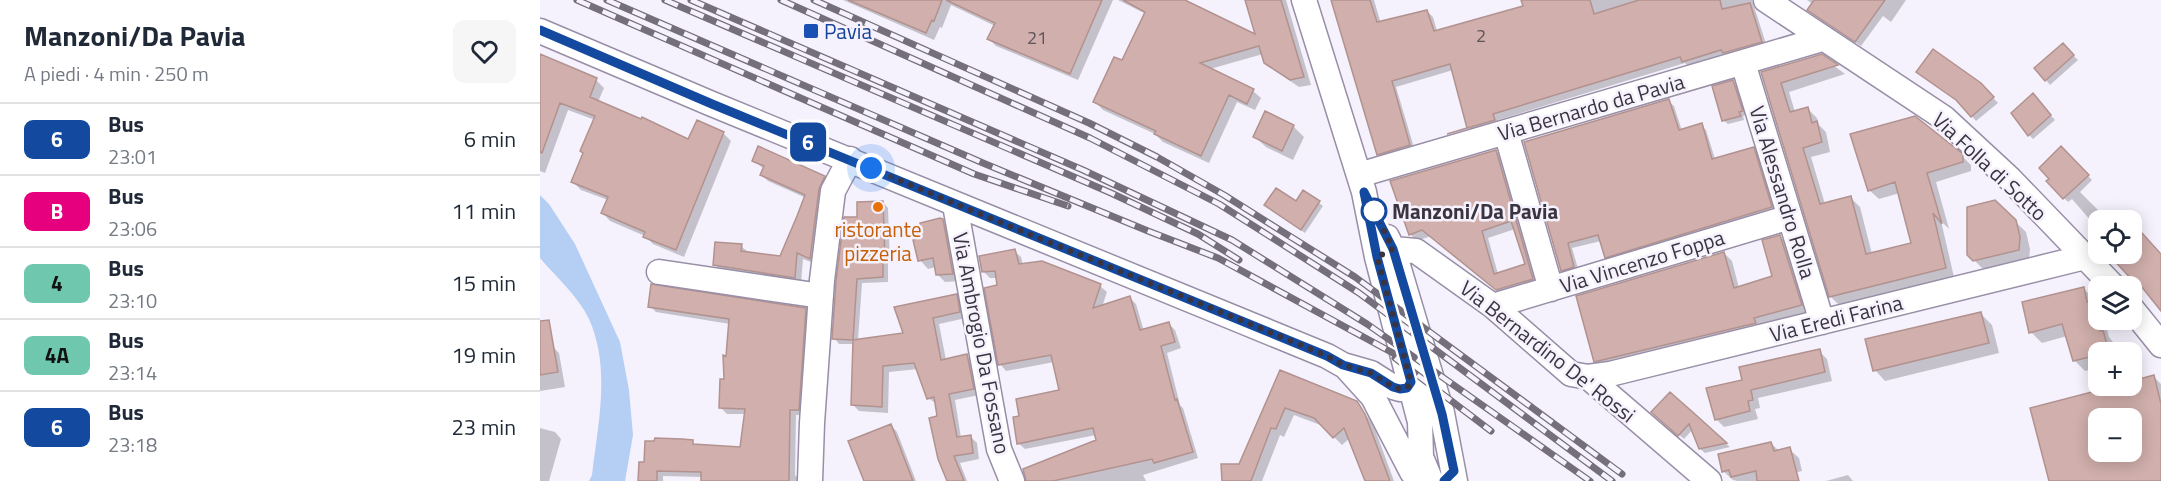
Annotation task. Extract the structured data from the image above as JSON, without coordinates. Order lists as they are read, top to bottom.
{
  "streets": {
    "street": [
      "Via Bernardo da Pavia",
      "Via Folla di Sotto",
      "Via Alessandro Rolla",
      "Via Vincenzo Foppa",
      "Via Eredi Farina",
      "Via Ambrogio Da Fossano",
      "Via Bernardino De' Rossi"
    ]
  },
  "crossings": [
    ["Via Bernardo da Pavia", "Via Folla di Sotto"],
    ["Via Bernardo da Pavia", "Via Alessandro Rolla"],
    ["Via Folla di Sotto", "Via Eredi Farina"],
    ["Via Alessandro Rolla", "Via Vincenzo Foppa"],
    ["Via Alessandro Rolla", "Via Eredi Farina"],
    ["Via Vincenzo Foppa", "Via Bernardino De' Rossi"],
    ["Via Eredi Farina", "Via Bernardino De' Rossi"]
  ],
  "places": {
    "transit": ["Pavia"],
    "other": ["ristorante pizzeria", "Manzoni/Da Pavia"]
  },
  "lines": ["bus line 6"],
  "house_numbers": ["2", "21"],
  "page": {
    "heading": ["Manzoni/Da Pavia", "A piedi · 4 min · 250 m"],
    "on_map": "6",
    "list": [
      {
        "mark": "6",
        "name": "Bus",
        "note": "23:01",
        "value": "6 min"
      },
      {
        "mark": "B",
        "name": "Bus",
        "note": "23:06",
        "value": "11 min"
      },
      {
        "mark": "4",
        "name": "Bus",
        "note": "23:10",
        "value": "15 min"
      },
      {
        "mark": "4A",
        "name": "Bus",
        "note": "23:14",
        "value": "19 min"
      },
      {
        "mark": "6",
        "name": "Bus",
        "note": "23:18",
        "value": "23 min"
      }
    ],
    "map_buttons": ["+", "−"]
  }
}
